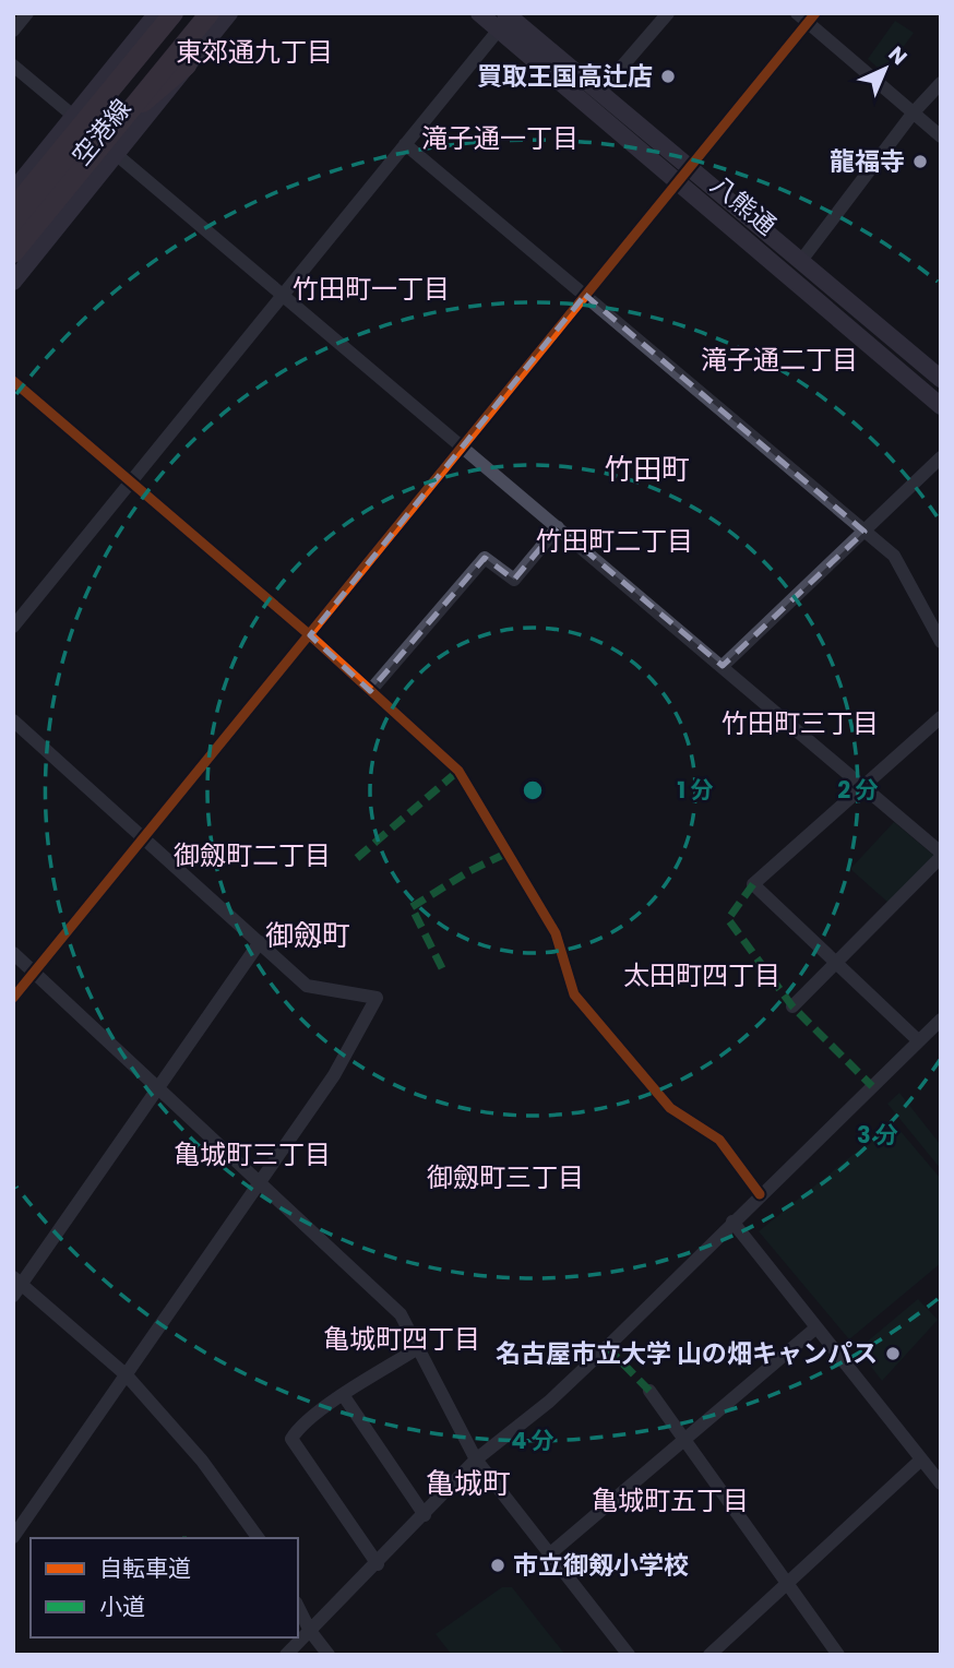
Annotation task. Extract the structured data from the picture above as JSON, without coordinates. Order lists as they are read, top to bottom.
{
  "streets": {
    "main road": ["空港線", "八熊通"]
  },
  "districts": [
    "東郊通九丁目",
    "滝子通一丁目",
    "竹田町一丁目",
    "滝子通二丁目",
    "竹田町",
    "竹田町二丁目",
    "竹田町三丁目",
    "御劔町二丁目",
    "御劔町",
    "太田町四丁目",
    "亀城町三丁目",
    "御劔町三丁目",
    "亀城町四丁目",
    "亀城町",
    "亀城町五丁目"
  ],
  "places": [
    "買取王国高辻店",
    "龍福寺",
    "名古屋市立大学 山の畑キャンパス",
    "市立御剱小学校"
  ],
  "legend": ["自転車道", "小道"],
  "north": "top right",
  "rings": [
    "1 分",
    "2 分",
    "3 分",
    "4 分"
  ]
}
